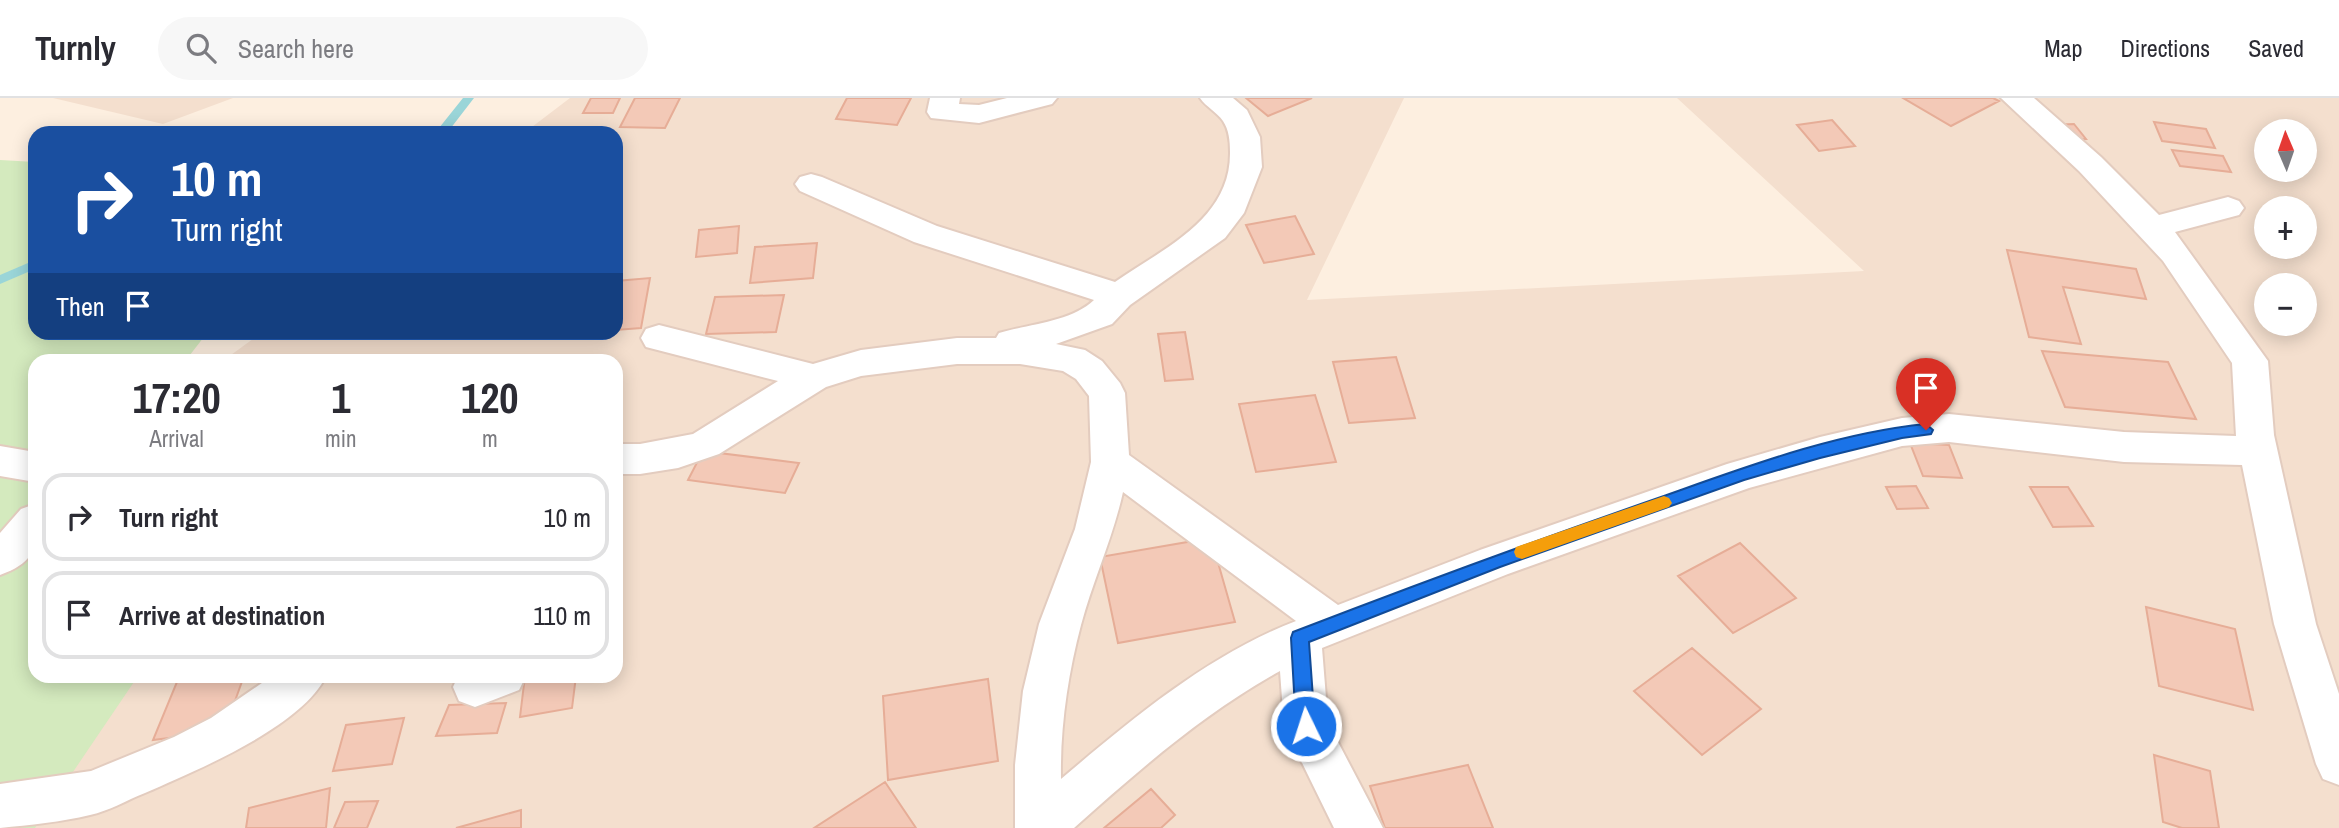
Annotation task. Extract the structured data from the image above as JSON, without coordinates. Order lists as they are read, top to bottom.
{
  "north": "top",
  "page": {
    "header": "Turnly",
    "search": "Search here",
    "nav": ["Map", "Directions", "Saved"],
    "map_buttons": ["+", "−"],
    "turn": ["10 m", "Turn right"],
    "then": "Then",
    "eta": [
      "17:20",
      "Arrival",
      "1",
      "min",
      "120",
      "m"
    ],
    "list": [
      {
        "name": "Turn right",
        "value": "10 m"
      },
      {
        "name": "Arrive at destination",
        "value": "110 m"
      }
    ]
  }
}
